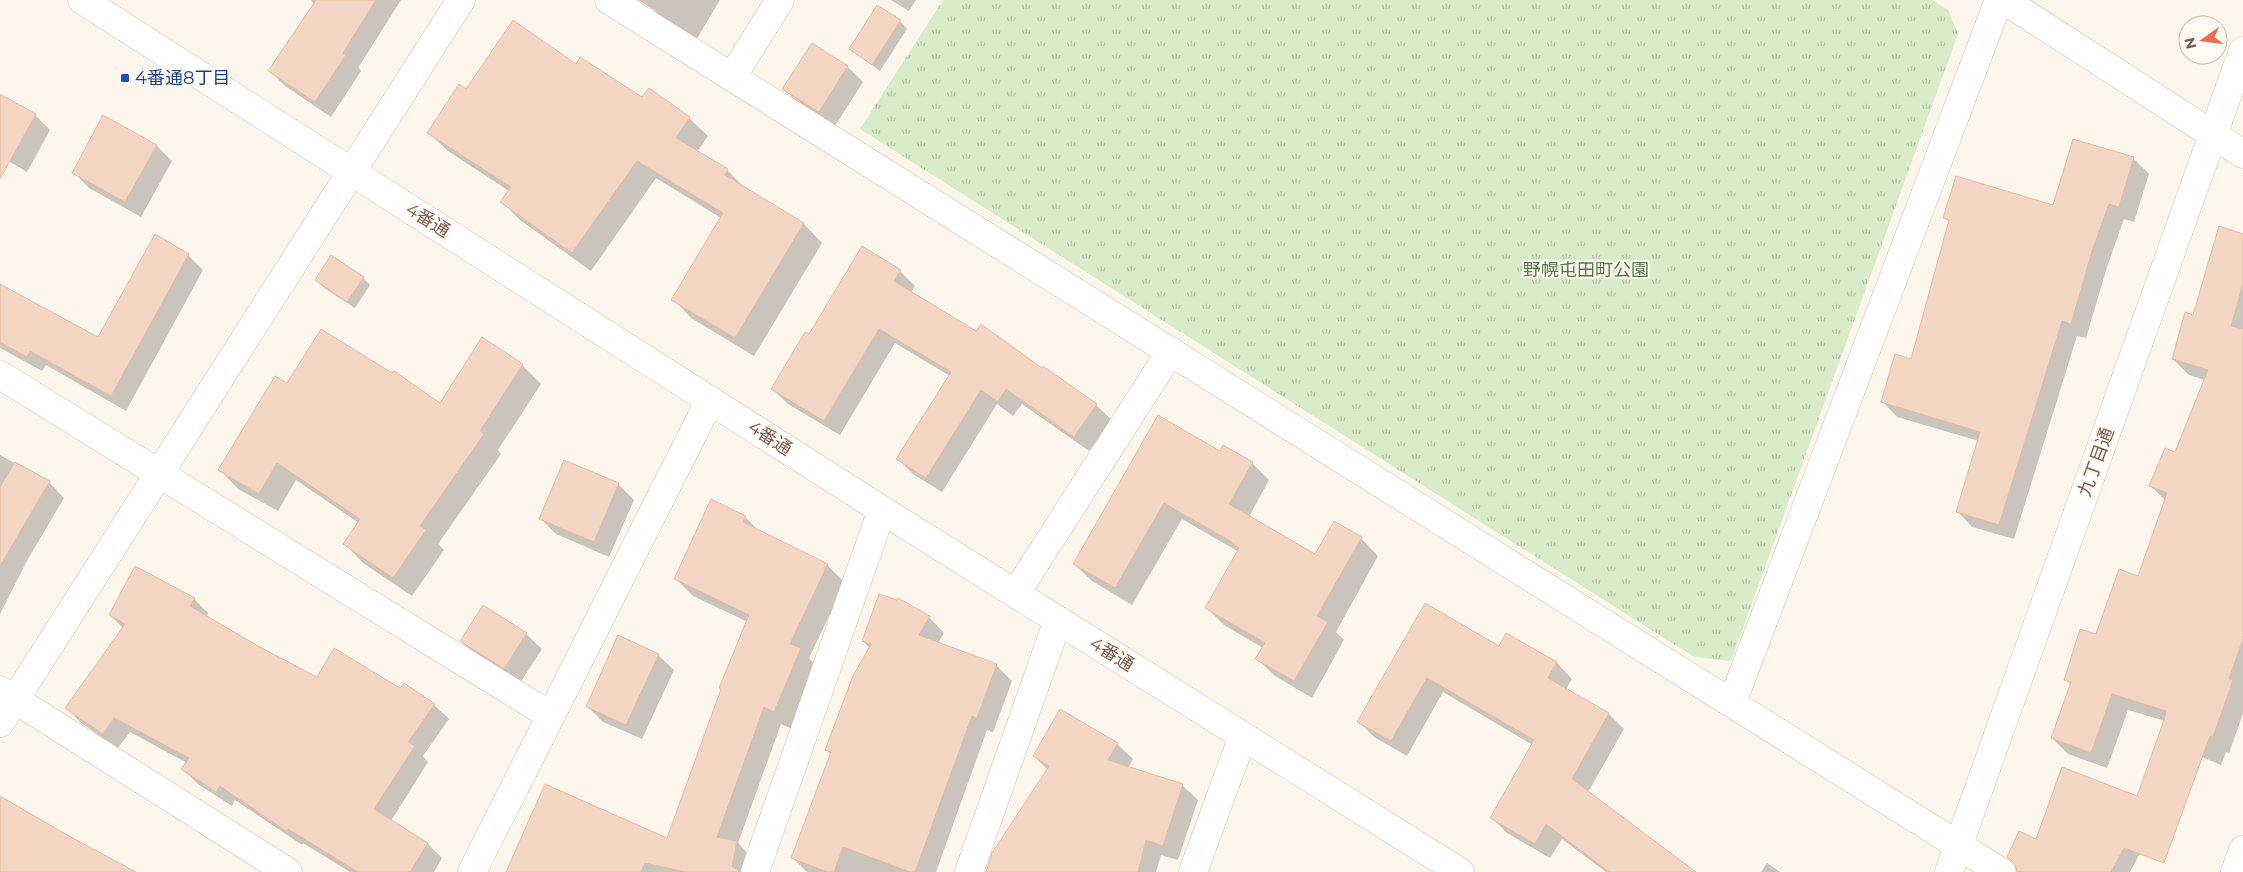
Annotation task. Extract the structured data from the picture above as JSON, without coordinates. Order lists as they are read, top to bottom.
{
  "streets": {
    "street": ["4番通", "九丁目通"]
  },
  "parks": ["野幌屯田町公園"],
  "places": {
    "transit": ["4番通8丁目"]
  },
  "north": "left"
}
